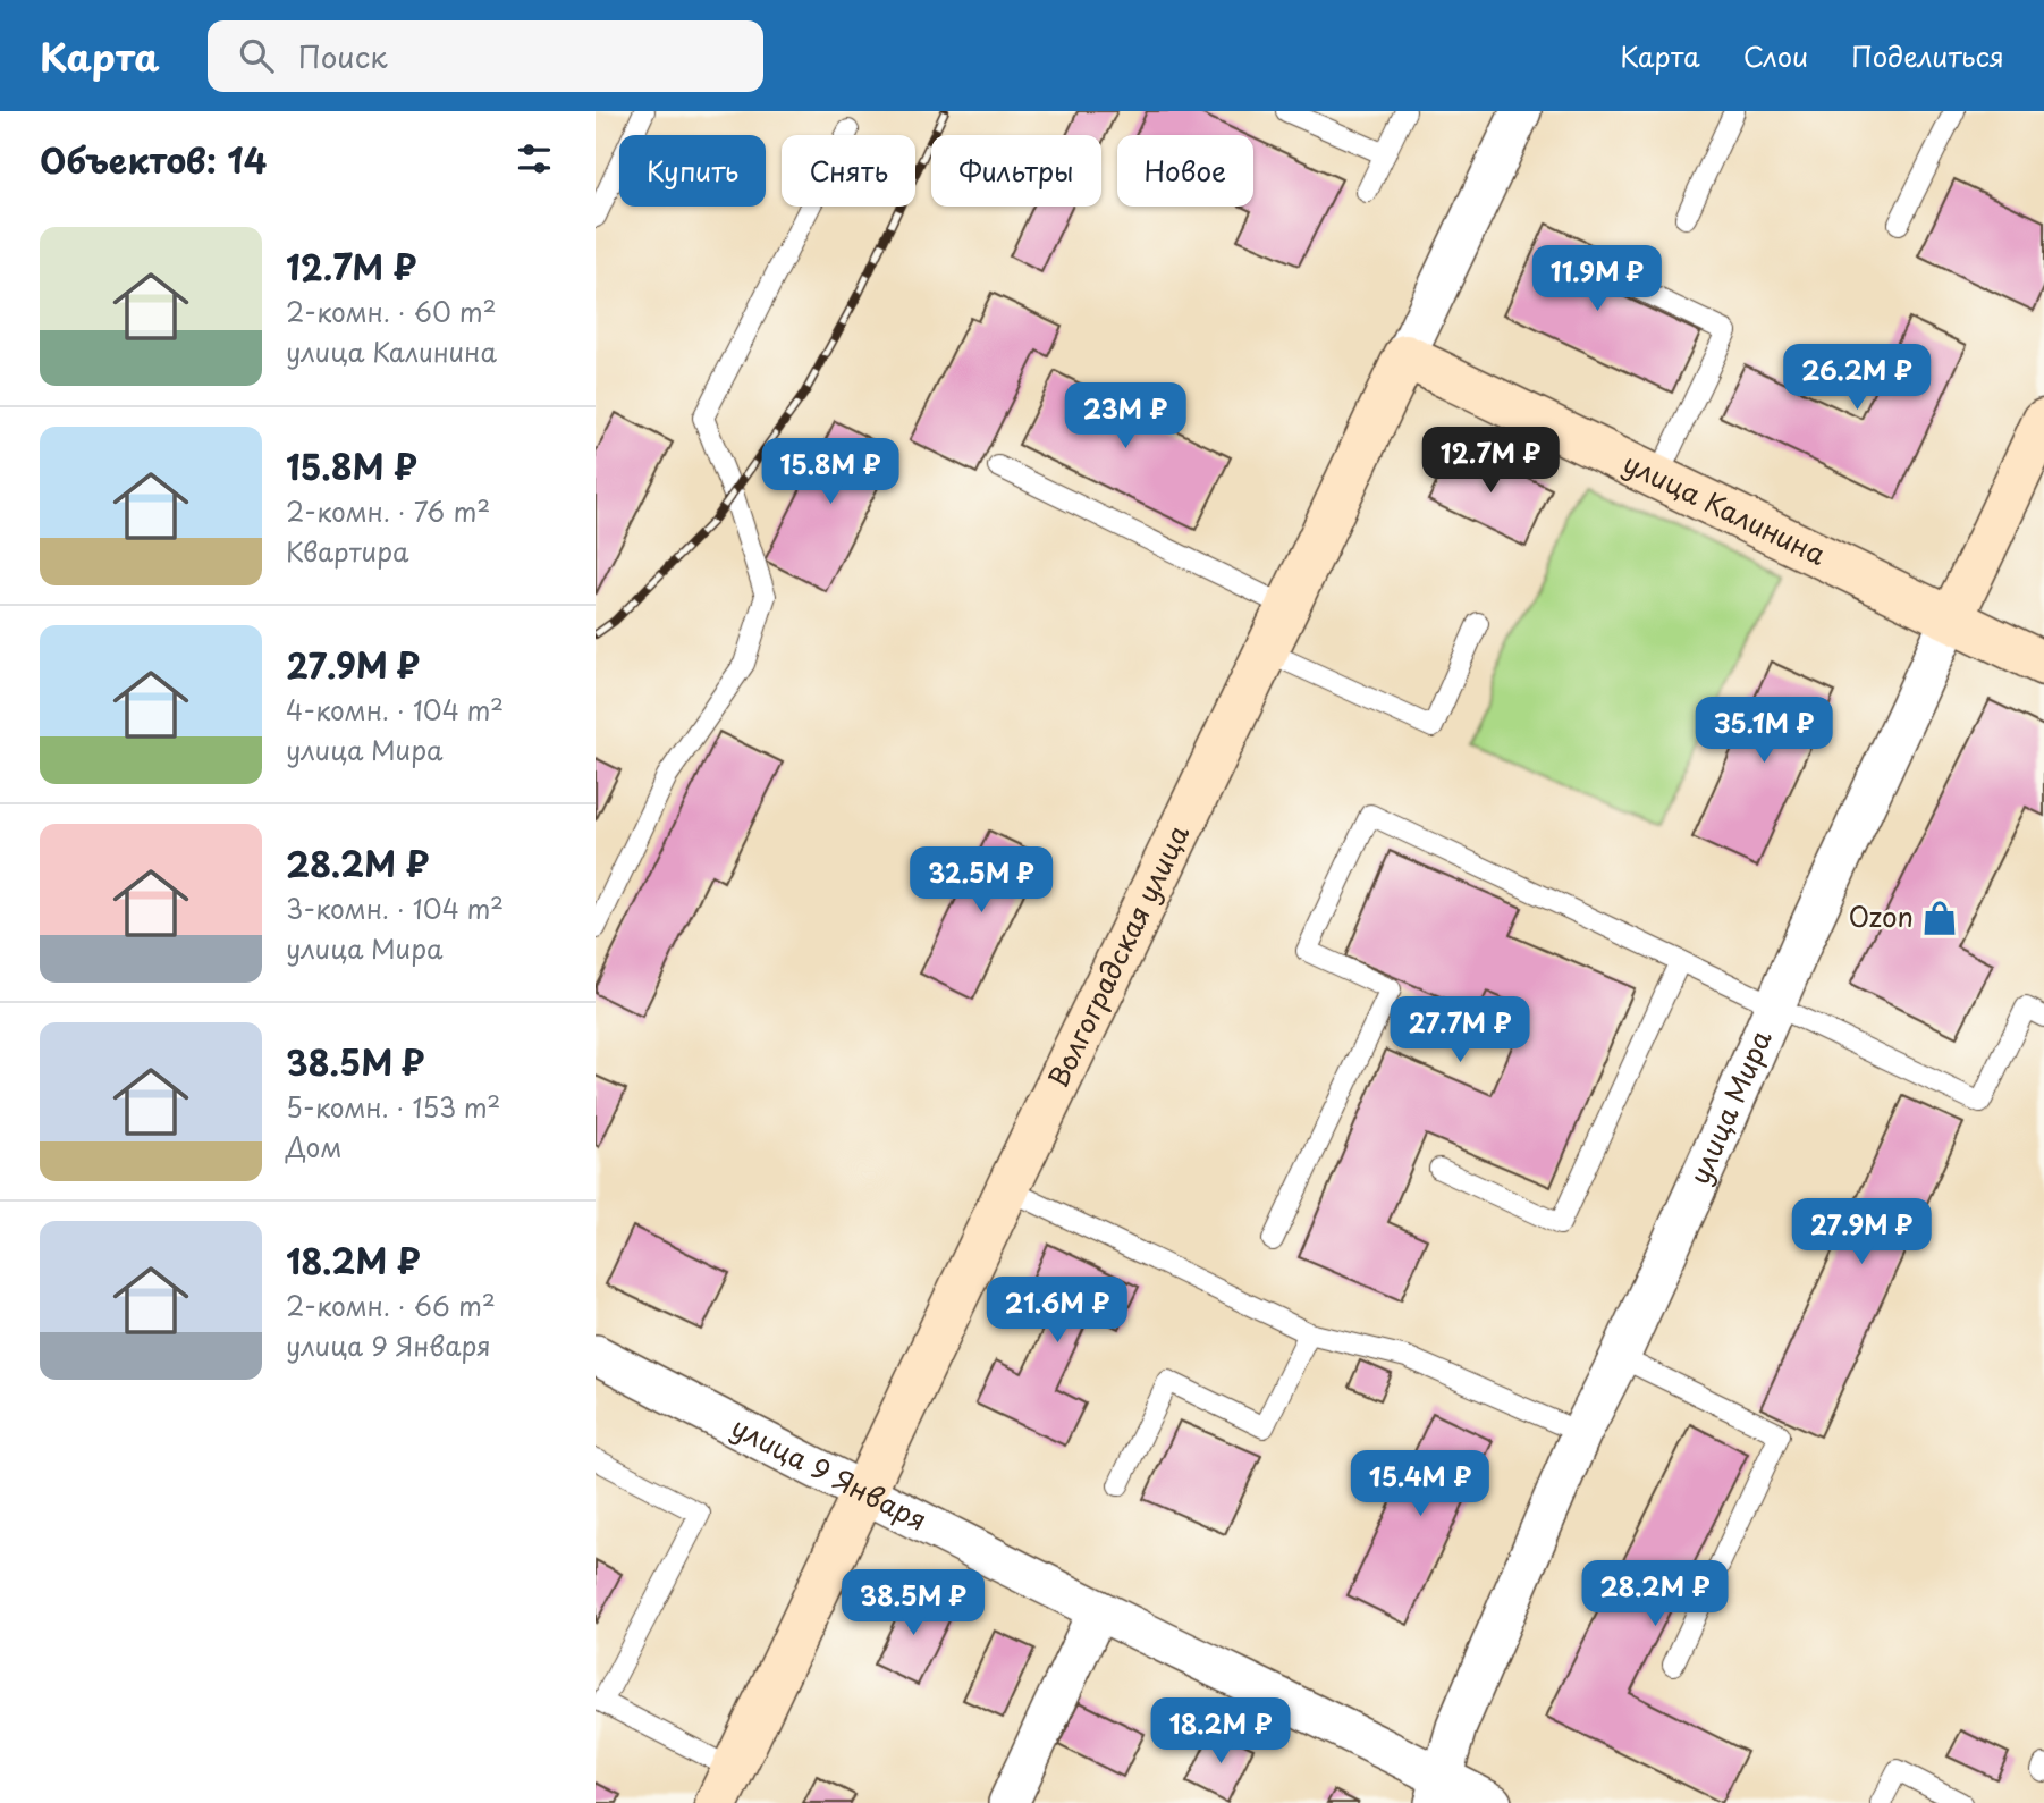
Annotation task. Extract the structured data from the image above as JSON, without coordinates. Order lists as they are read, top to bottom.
{
  "streets": {
    "street": [
      "улица Калинина",
      "Волгоградская улица",
      "улица Мира",
      "улица 9 Января"
    ]
  },
  "crossings": [
    ["улица Калинина", "Волгоградская улица"],
    ["улица Калинина", "улица Мира"],
    ["Волгоградская улица", "улица 9 Января"],
    ["улица Мира", "улица 9 Января"]
  ],
  "places": {
    "shop": ["Ozon"]
  },
  "page": {
    "header": "Карта",
    "search": "Поиск",
    "nav": ["Карта", "Слои", "Поделиться"],
    "heading": "Объектов: 14",
    "chip": [
      "Купить",
      "Снять",
      "Фильтры",
      "Новое"
    ],
    "list": [
      {
        "name": "12.7M ₽",
        "note": "2-комн. · 60 m² · улица Калинина"
      },
      {
        "name": "15.8M ₽",
        "note": "2-комн. · 76 m² · Квартира"
      },
      {
        "name": "27.9M ₽",
        "note": "4-комн. · 104 m² · улица Мира"
      },
      {
        "name": "28.2M ₽",
        "note": "3-комн. · 104 m² · улица Мира"
      },
      {
        "name": "38.5M ₽",
        "note": "5-комн. · 153 m² · Дом"
      },
      {
        "name": "18.2M ₽",
        "note": "2-комн. · 66 m² · улица 9 Января"
      }
    ],
    "price": [
      "11.9M ₽",
      "26.2M ₽",
      "23M ₽",
      "12.7M ₽",
      "15.8M ₽",
      "35.1M ₽",
      "32.5M ₽",
      "27.7M ₽",
      "27.9M ₽",
      "21.6M ₽",
      "15.4M ₽",
      "28.2M ₽",
      "38.5M ₽",
      "18.2M ₽"
    ]
  }
}
